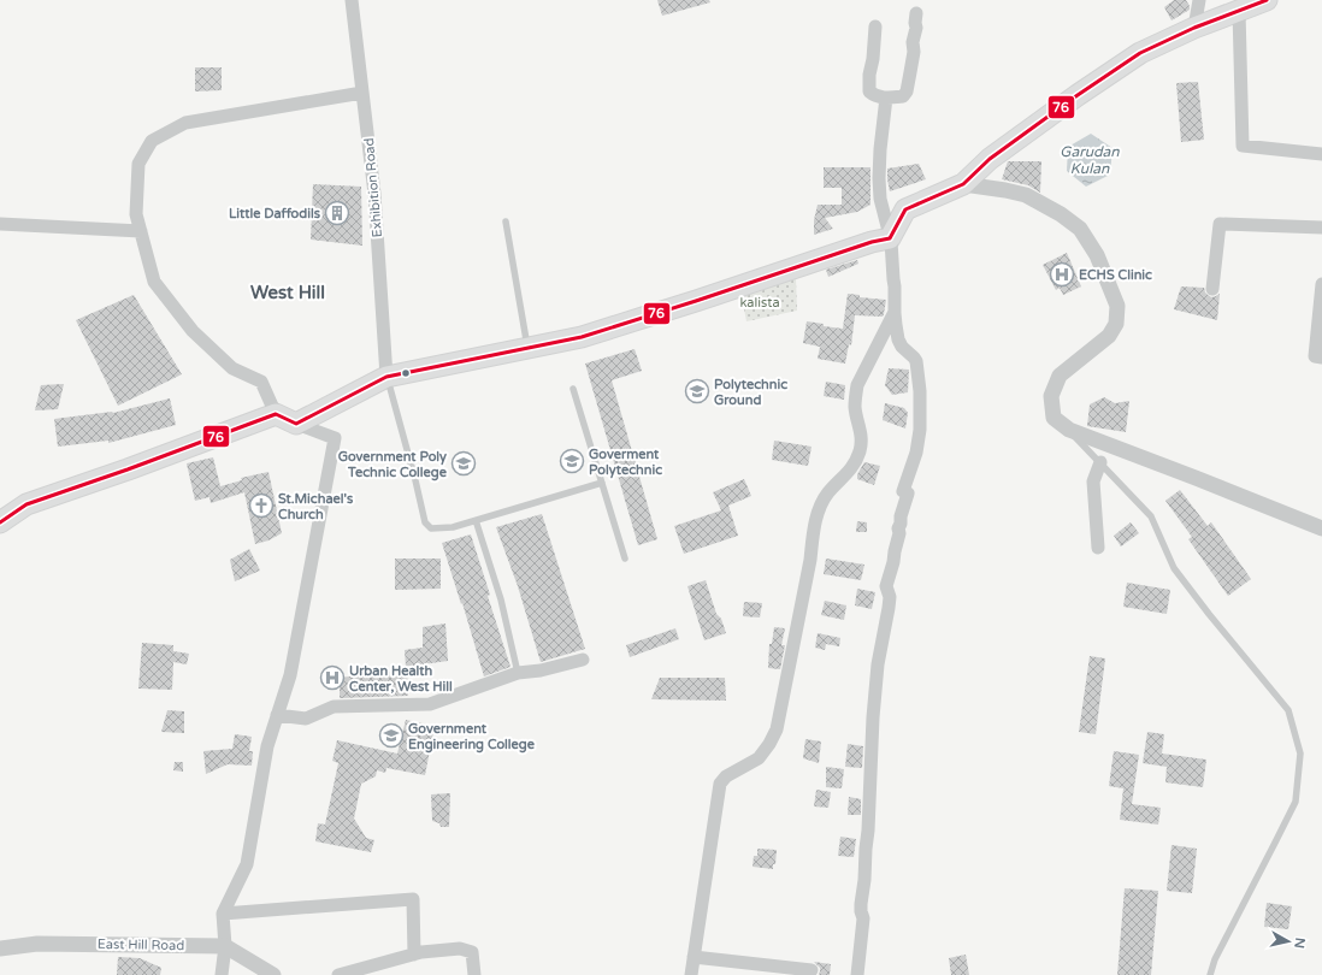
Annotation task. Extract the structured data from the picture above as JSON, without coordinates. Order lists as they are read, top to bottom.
{
  "streets": {
    "street": ["Exhibition Road", "East Hill Road"]
  },
  "districts": ["West Hill"],
  "water": ["Garudan Kulan"],
  "parks": ["kalista"],
  "places": {
    "building": ["Little Daffodils"],
    "hospital": ["ECHS Clinic", "Urban Health Center, West Hill"],
    "school or university": [
      "Polytechnic Ground",
      "Goverment Polytechnic",
      "Government Poly Technic College",
      "Government Engineering College"
    ],
    "church": ["St.Michael's Church"]
  },
  "lines": ["transit line 76"],
  "north": "right"
}
